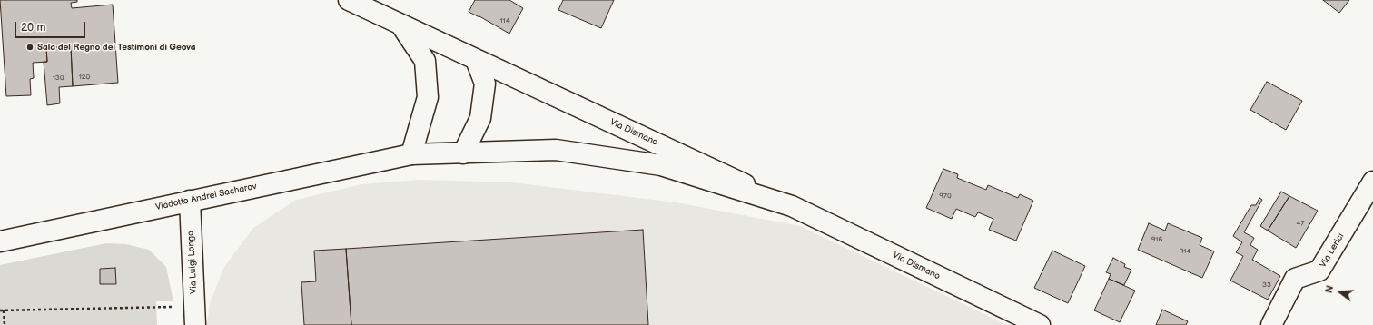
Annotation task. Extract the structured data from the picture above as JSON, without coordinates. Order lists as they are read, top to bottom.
{
  "streets": {
    "main road": [
      "Via Dismano",
      "Viadotto Andrei Sacharov",
      "Via Lerici",
      "Via Luigi Longo"
    ]
  },
  "crossings": [
    ["Via Dismano", "Viadotto Andrei Sacharov"],
    ["Viadotto Andrei Sacharov", "Via Luigi Longo"]
  ],
  "places": ["Sala del Regno dei Testimoni di Geova"],
  "house_numbers": [
    "114",
    "120",
    "130",
    "970",
    "47",
    "916",
    "914",
    "33"
  ],
  "scale_bar": "20 m",
  "north": "left"
}
